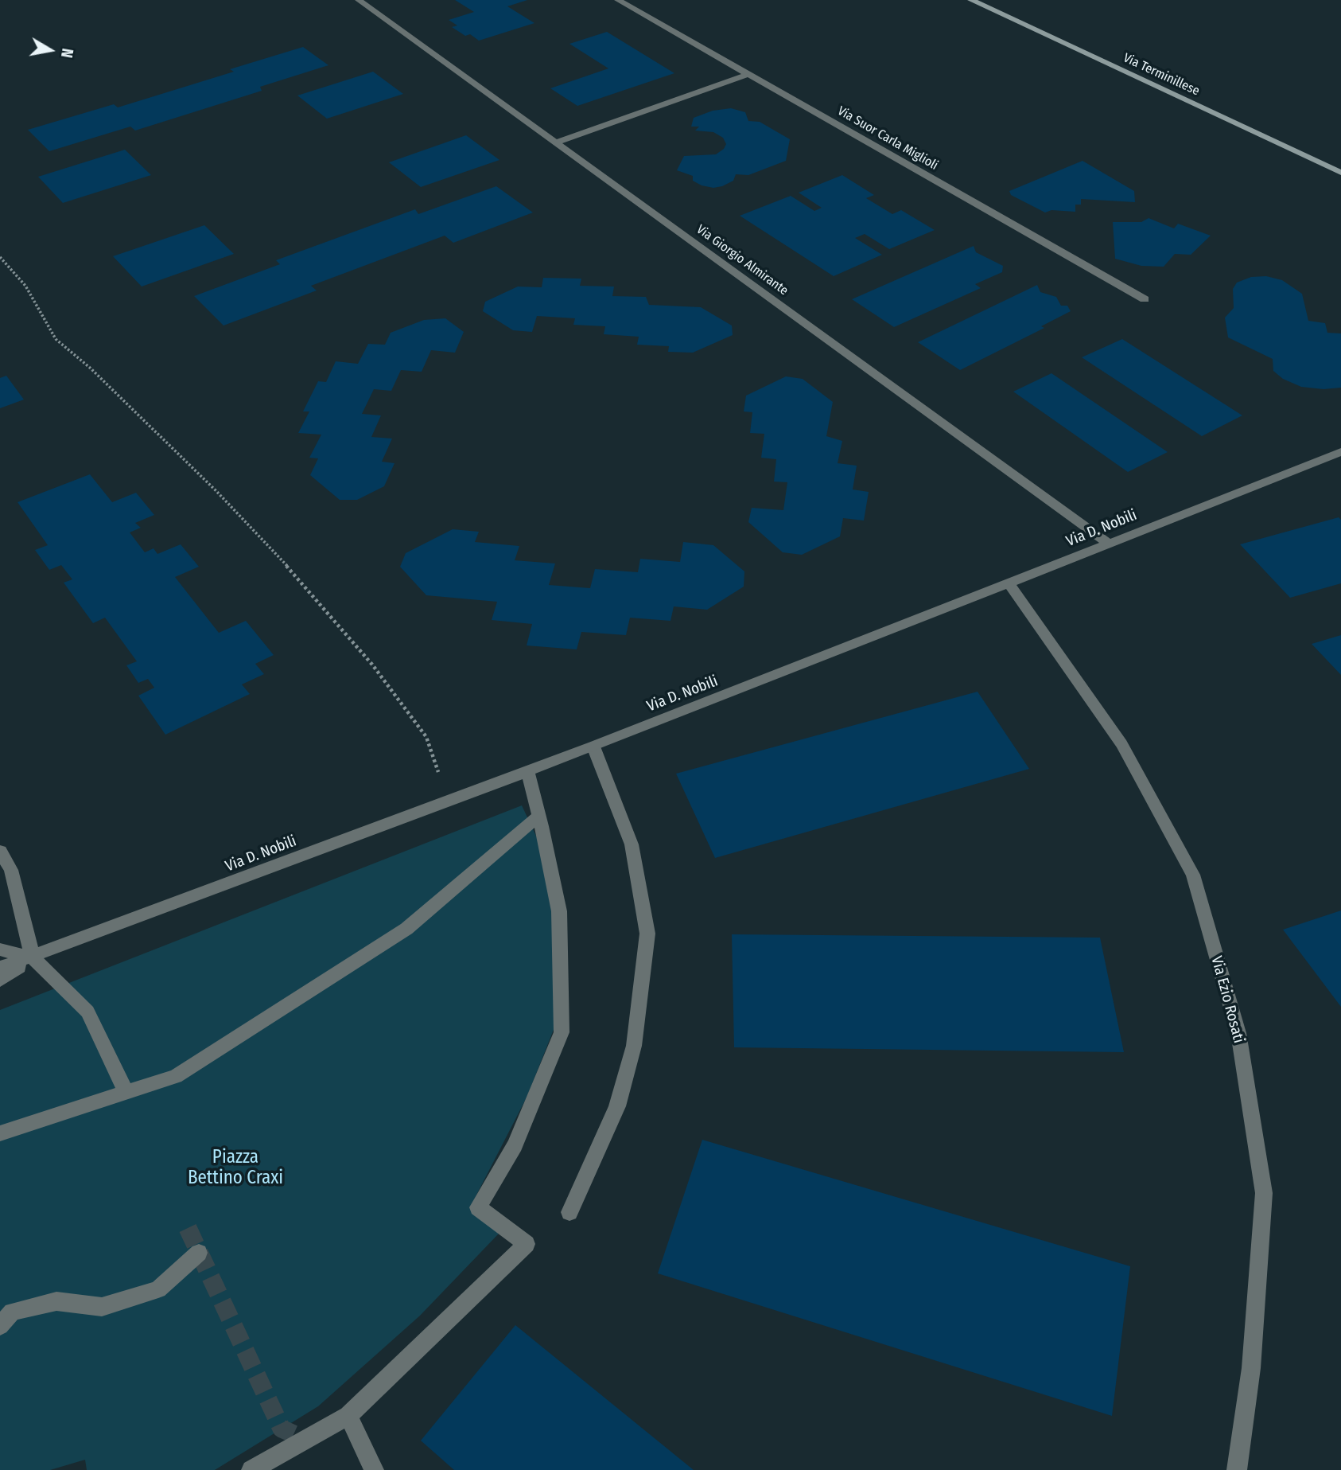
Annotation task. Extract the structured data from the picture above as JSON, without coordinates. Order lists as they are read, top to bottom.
{
  "streets": {
    "main road": ["Via Terminillese"],
    "street": [
      "Via Suor Carla Miglioli",
      "Via Giorgio Almirante",
      "Via D. Nobili",
      "Via Ezio Rosati"
    ]
  },
  "crossings": [
    ["Via Giorgio Almirante", "Via D. Nobili"],
    ["Via D. Nobili", "Via Ezio Rosati"]
  ],
  "parks": ["Piazza Bettino Craxi"],
  "north": "right"
}
